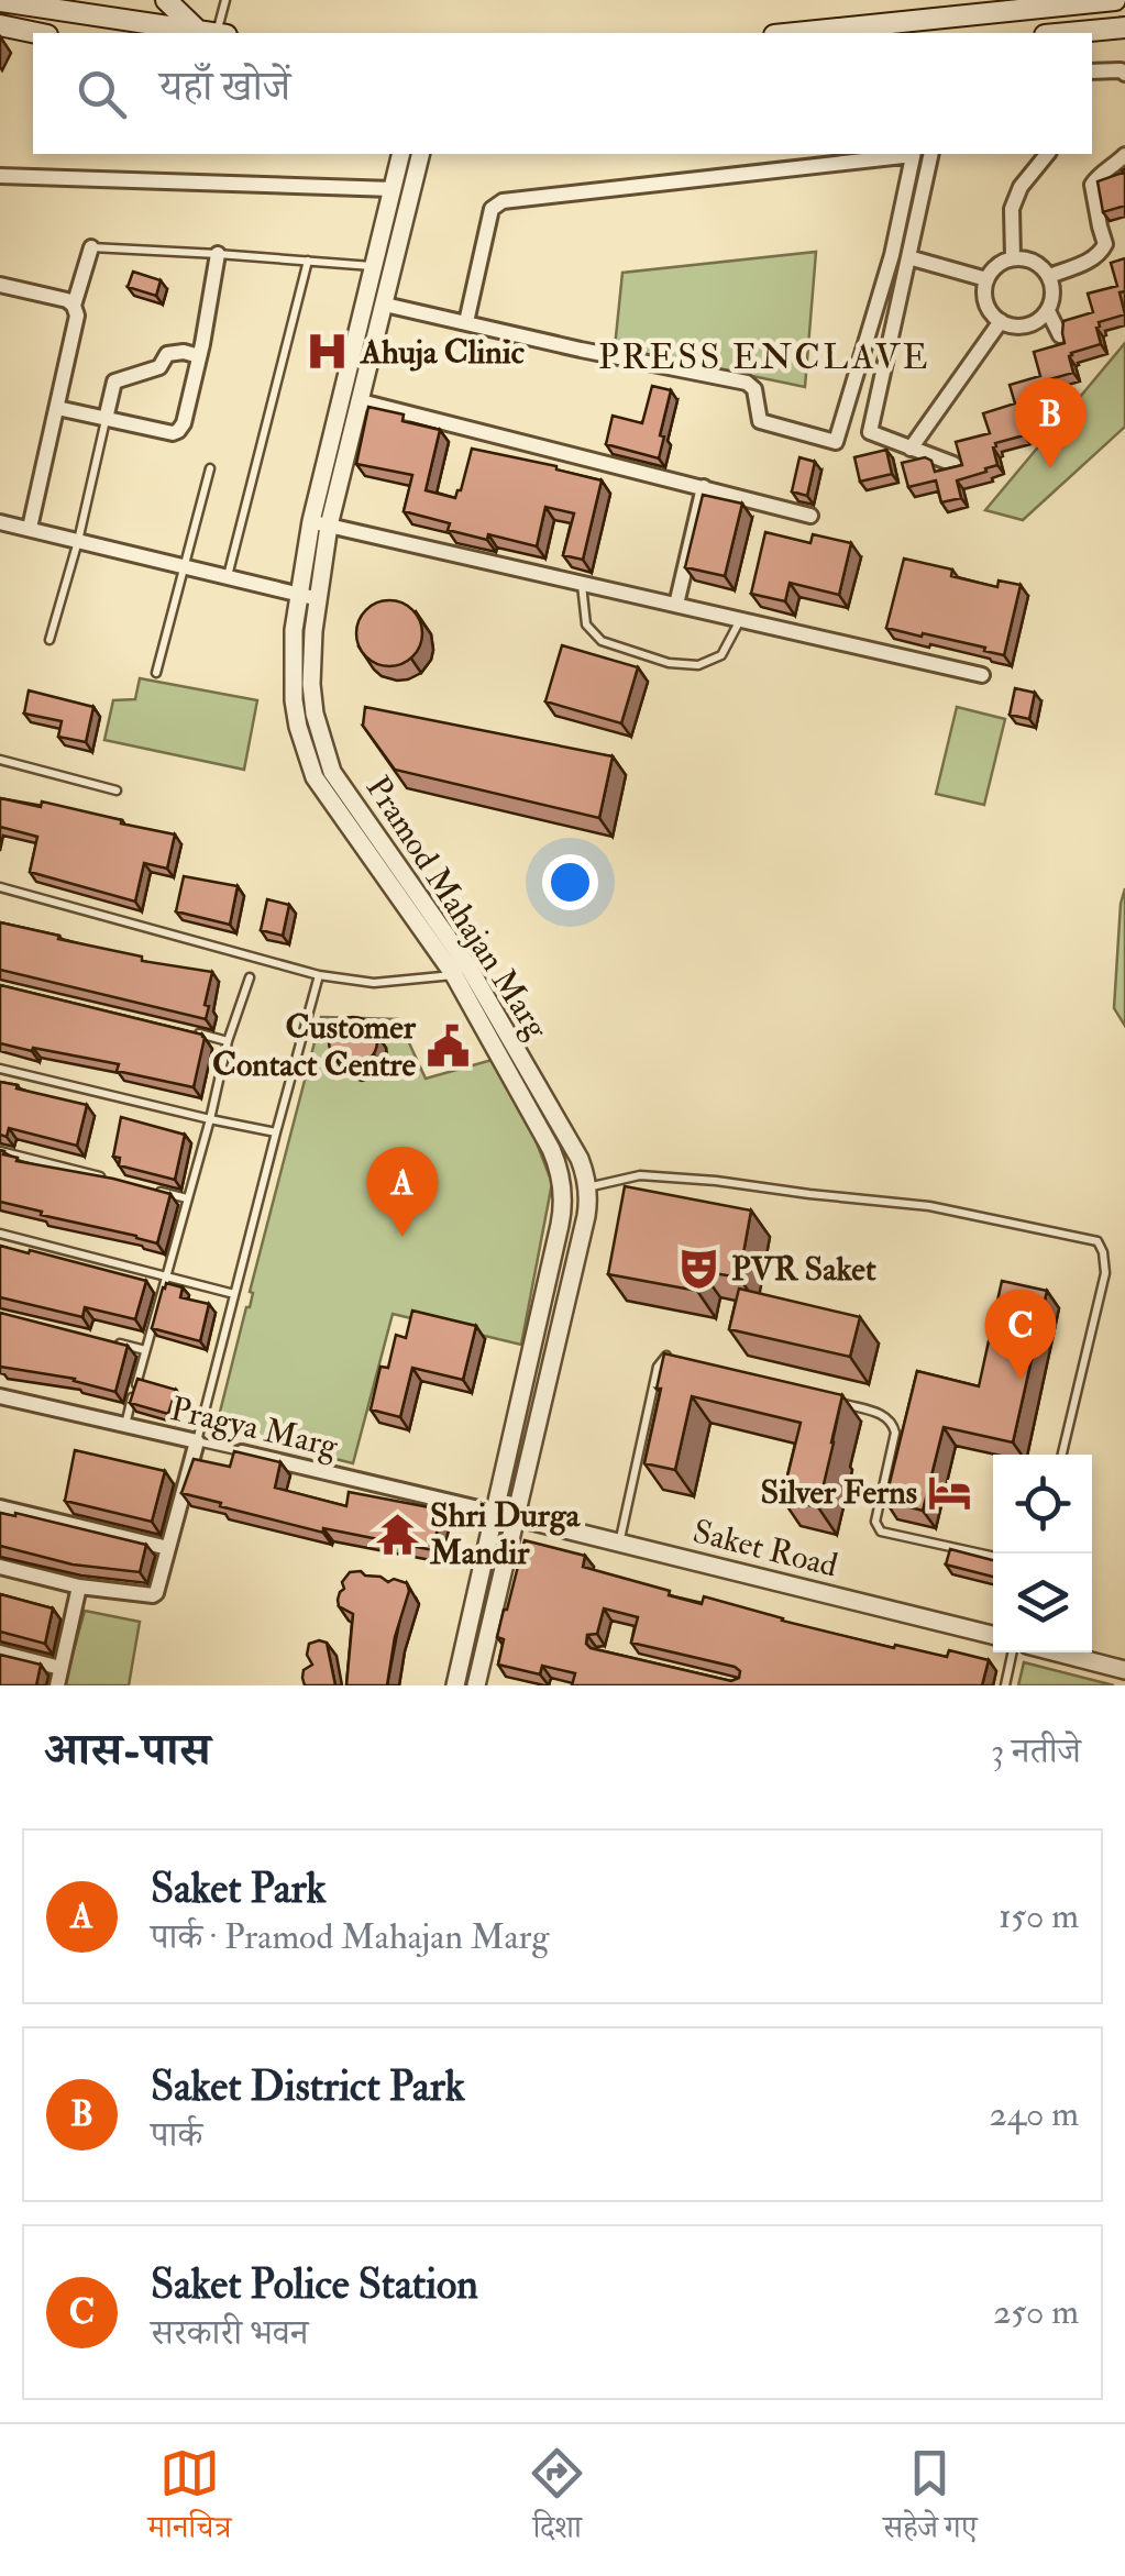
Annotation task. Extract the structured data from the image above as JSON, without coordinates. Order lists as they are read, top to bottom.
{
  "streets": {
    "street": ["Pramod Mahajan Marg", "Pragya Marg", "Saket Road"]
  },
  "crossings": [
    ["Pramod Mahajan Marg", "Pragya Marg"],
    ["Pramod Mahajan Marg", "Saket Road"],
    ["Pragya Marg", "Saket Road"]
  ],
  "districts": ["PRESS ENCLAVE"],
  "places": {
    "hospital": ["Ahuja Clinic"],
    "public building": ["Customer Contact Centre"],
    "theatre": ["PVR Saket"],
    "hotel": ["Silver Ferns"],
    "temple": ["Shri Durga Mandir"]
  },
  "page": {
    "search": "यहाँ खोजें",
    "pins": ["B", "A", "C"],
    "heading": ["आस-पास", "3 नतीजे"],
    "list": [
      {
        "mark": "A",
        "name": "Saket Park",
        "note": "पार्क · Pramod Mahajan Marg",
        "value": "150 m"
      },
      {
        "mark": "B",
        "name": "Saket District Park",
        "note": "पार्क",
        "value": "240 m"
      },
      {
        "mark": "C",
        "name": "Saket Police Station",
        "note": "सरकारी भवन",
        "value": "250 m"
      }
    ],
    "nav": ["मानचित्र", "दिशा", "सहेजे गए"]
  }
}
